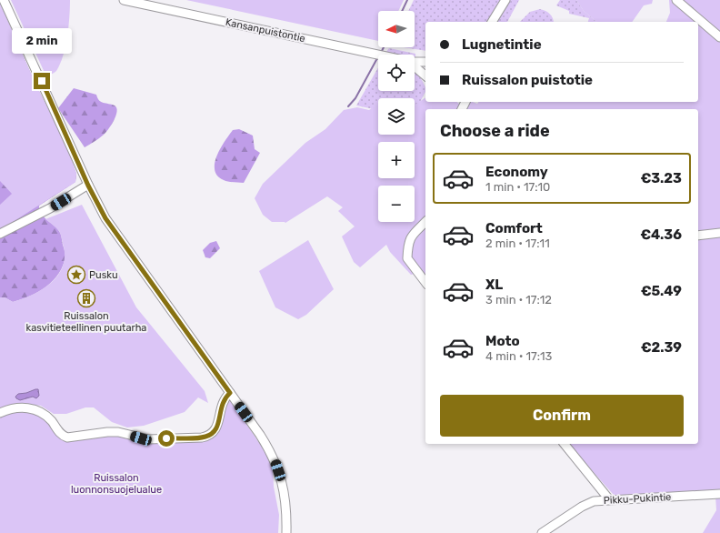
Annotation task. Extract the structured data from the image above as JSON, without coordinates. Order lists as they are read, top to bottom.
{
  "streets": {
    "street": ["Kansanpuistontie", "Pikku-Pukintie"]
  },
  "parks": ["Ruissalon luonnonsuojelualue"],
  "places": {
    "place": ["Pusku"],
    "building": ["Ruissalon kasvitieteellinen puutarha"]
  },
  "north": "left",
  "page": {
    "map_buttons": ["+", "−"],
    "banner": ["Lugnetintie", "Ruissalon puistotie"],
    "bubble": "2 min",
    "heading": "Choose a ride",
    "list": [
      {
        "name": "Economy",
        "note": "1 min · 17:10",
        "value": "€3.23"
      },
      {
        "name": "Comfort",
        "note": "2 min · 17:11",
        "value": "€4.36"
      },
      {
        "name": "XL",
        "note": "3 min · 17:12",
        "value": "€5.49"
      },
      {
        "name": "Moto",
        "note": "4 min · 17:13",
        "value": "€2.39"
      }
    ],
    "buttons": "Confirm"
  }
}
